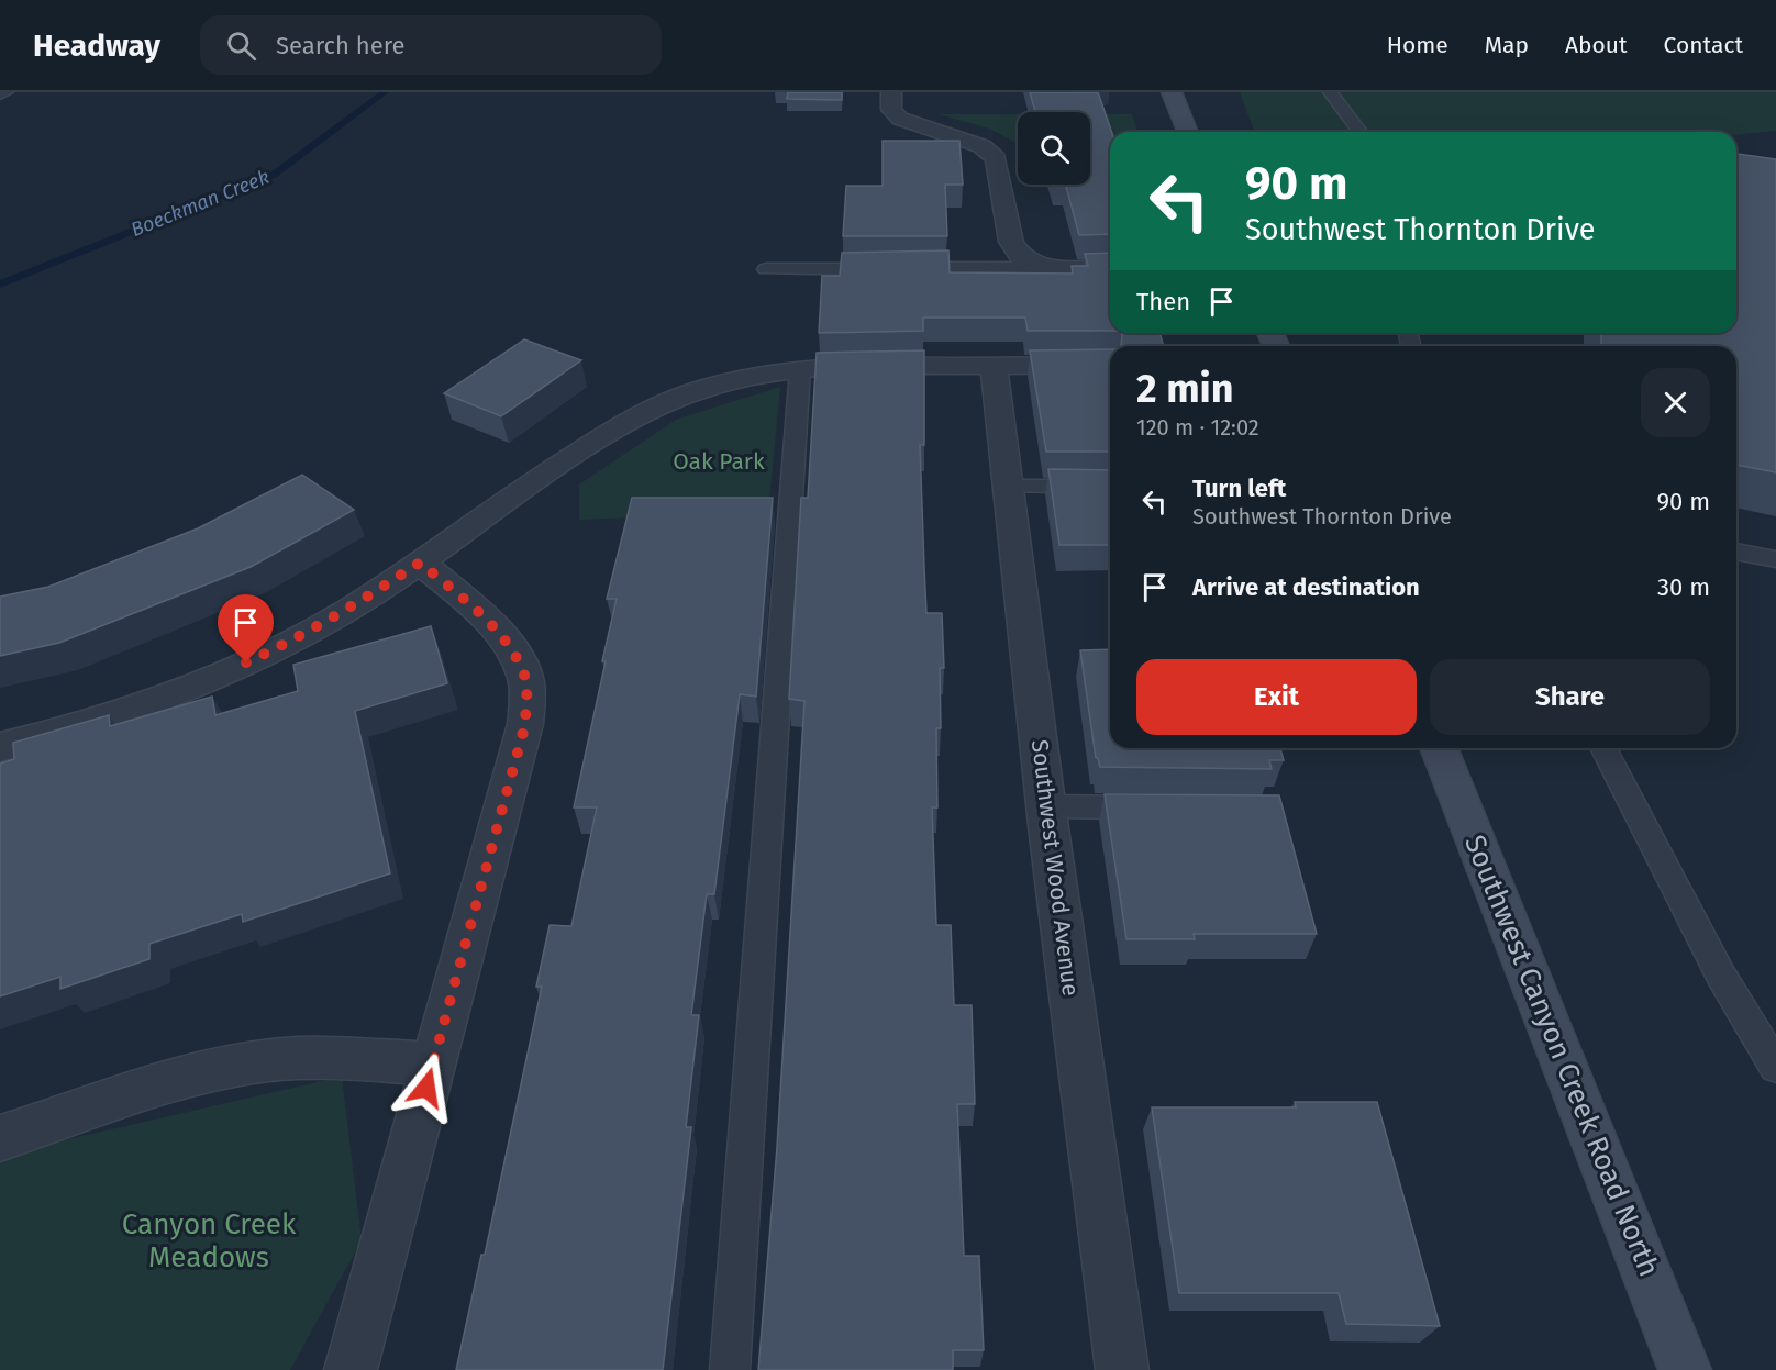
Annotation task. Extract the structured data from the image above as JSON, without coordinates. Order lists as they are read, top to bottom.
{
  "streets": {
    "main road": ["Southwest Canyon Creek Road North"],
    "street": ["Southwest Wood Avenue"]
  },
  "water": ["Boeckman Creek"],
  "parks": ["Oak Park", "Canyon Creek Meadows"],
  "page": {
    "header": "Headway",
    "search": "Search here",
    "nav": [
      "Home",
      "Map",
      "About",
      "Contact"
    ],
    "turn": ["90 m", "Southwest Thornton Drive"],
    "then": "Then",
    "heading": ["2 min", "120 m · 12:02"],
    "list": [
      {
        "name": "Turn left",
        "note": "Southwest Thornton Drive",
        "value": "90 m"
      },
      {
        "name": "Arrive at destination",
        "value": "30 m"
      }
    ],
    "buttons": ["Exit", "Share"]
  }
}
